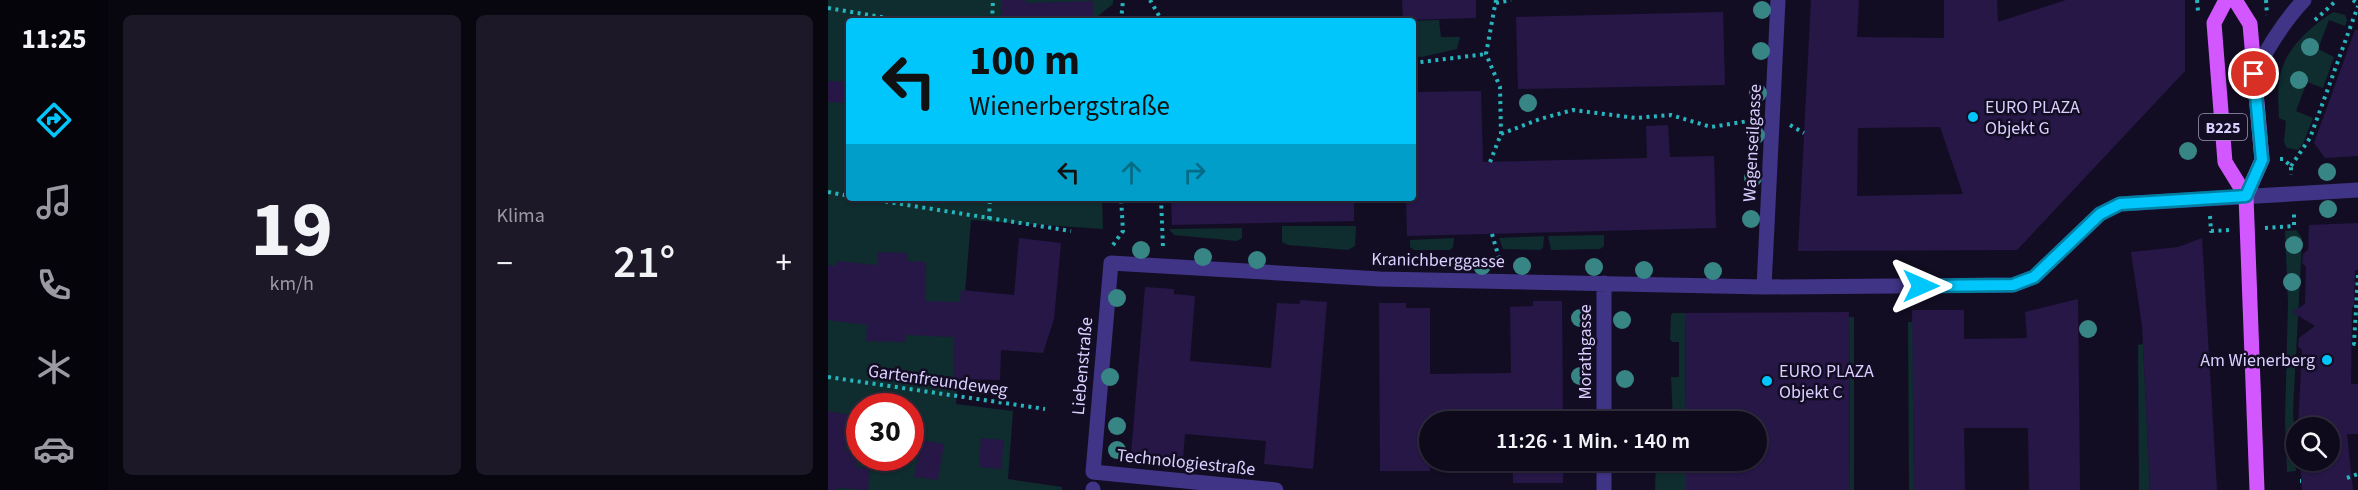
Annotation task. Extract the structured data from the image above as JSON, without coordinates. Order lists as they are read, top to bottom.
{
  "streets": {
    "main road": ["B225"],
    "street": [
      "Wagenseilgasse",
      "Kranichberggasse",
      "Morathgasse",
      "Liebenstraße",
      "Technologiestraße"
    ],
    "path": ["Gartenfreundeweg"]
  },
  "crossings": [
    ["B225", "Kranichberggasse"],
    ["Wagenseilgasse", "Kranichberggasse"],
    ["Kranichberggasse", "Morathgasse"],
    ["Kranichberggasse", "Liebenstraße"],
    ["Liebenstraße", "Technologiestraße"]
  ],
  "places": ["EURO PLAZA Objekt G", "Am Wienerberg", "EURO PLAZA Objekt C"],
  "page": {
    "tabs": "11:25",
    "tile": [
      ["19", "km/h"],
      "Klima"
    ],
    "turn": ["100 m", "Wienerbergstraße"],
    "heat": ["−", "21°", "+"],
    "limit": "30",
    "trip": "11:26 · 1 Min. · 140 m"
  }
}
